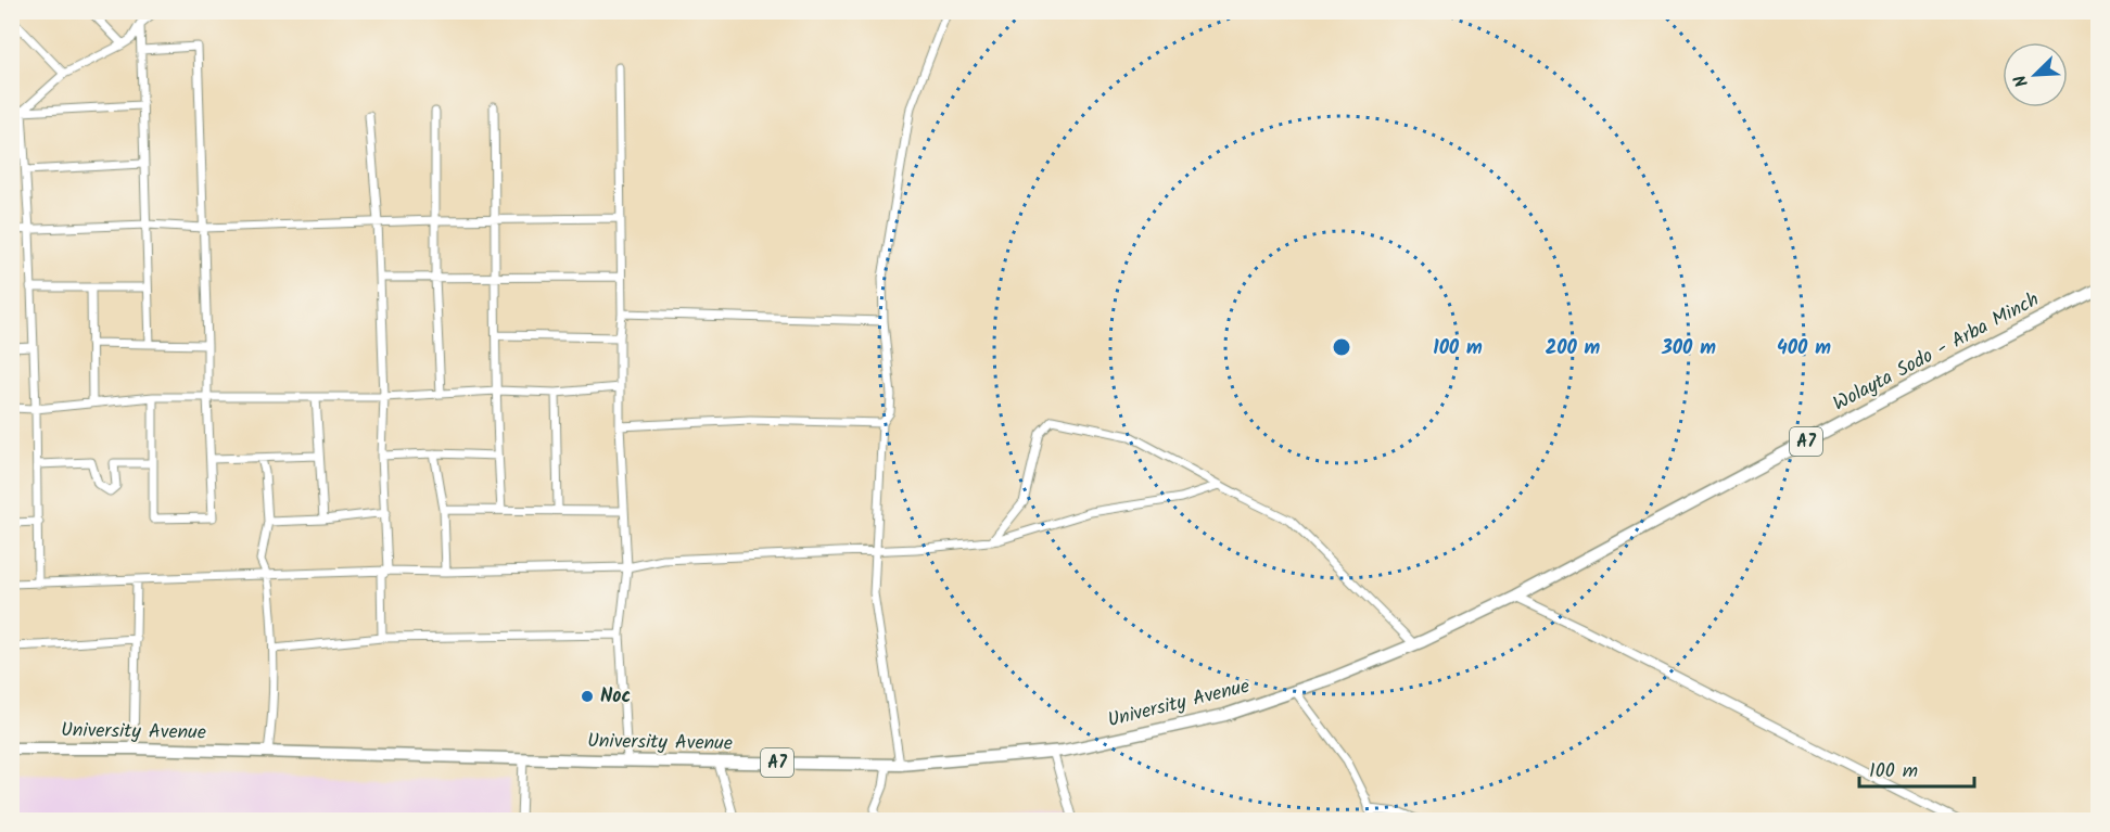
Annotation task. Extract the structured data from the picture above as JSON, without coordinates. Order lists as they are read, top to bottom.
{
  "streets": {
    "highway": ["Wolayta Sodo - Arba Minch", "A7", "University Avenue"]
  },
  "crossings": [
    ["Wolayta Sodo - Arba Minch", "University Avenue"]
  ],
  "places": ["Noc"],
  "scale_bar": "100 m",
  "north": "bottom left",
  "rings": [
    "100 m",
    "200 m",
    "300 m",
    "400 m"
  ]
}
